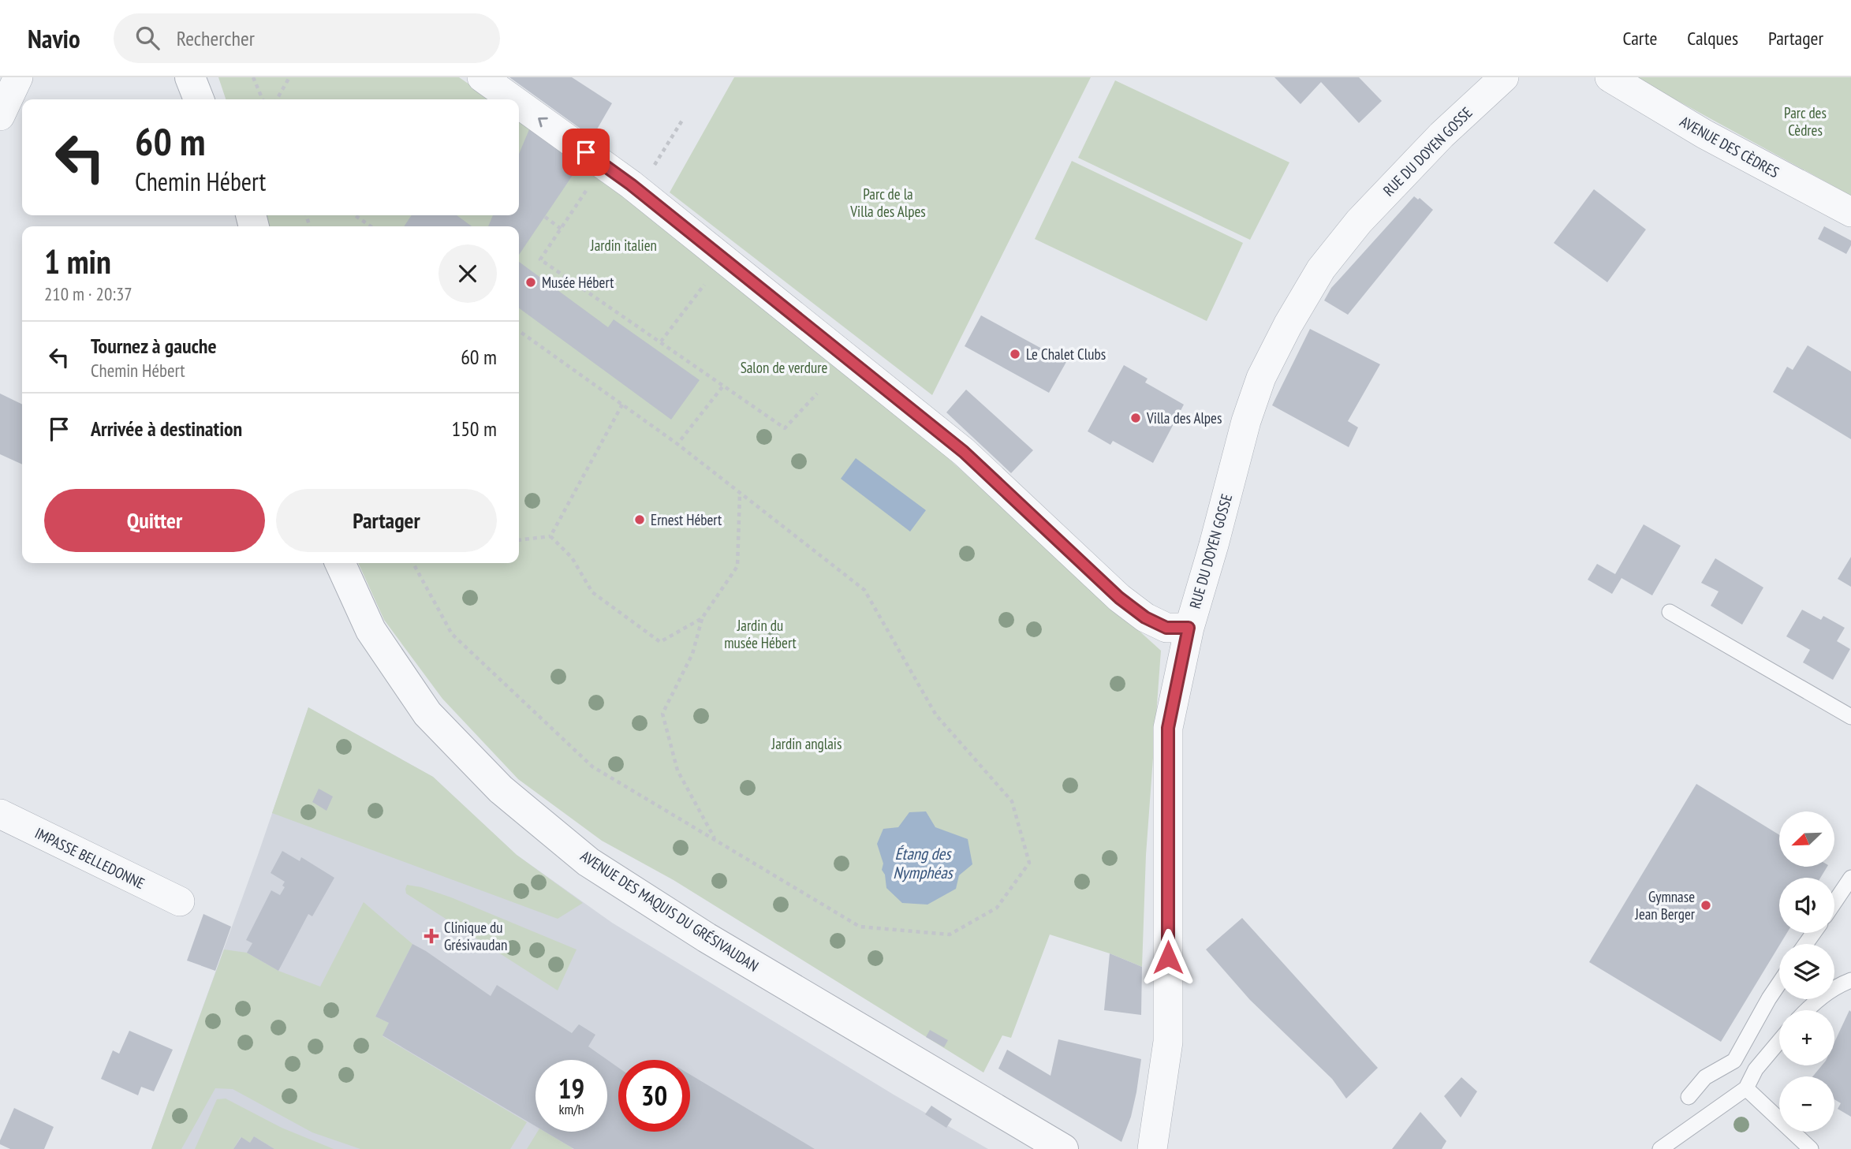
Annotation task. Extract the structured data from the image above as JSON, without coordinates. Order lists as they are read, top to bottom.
{
  "streets": {
    "street": [
      "AVENUE DES CÈDRES",
      "RUE DU DOYEN GOSSE",
      "IMPASSE BELLEDONNE",
      "AVENUE DES MAQUIS DU GRÉSIVAUDAN"
    ]
  },
  "water": ["Étang des Nymphéas"],
  "parks": [
    "Parc des Cèdres",
    "Parc de la Villa des Alpes",
    "Jardin italien",
    "Salon de verdure",
    "Jardin du musée Hébert",
    "Jardin anglais"
  ],
  "places": {
    "other": [
      "Musée Hébert",
      "Le Chalet Clubs",
      "Villa des Alpes",
      "Ernest Hébert",
      "Gymnase Jean Berger"
    ],
    "health": ["Clinique du Grésivaudan"]
  },
  "north": "bottom left",
  "page": {
    "header": "Navio",
    "search": "Rechercher",
    "nav": ["Carte", "Calques", "Partager"],
    "turn": ["60 m", "Chemin Hébert"],
    "heading": ["1 min", "210 m · 20:37"],
    "list": [
      {
        "name": "Tournez à gauche",
        "note": "Chemin Hébert",
        "value": "60 m"
      },
      {
        "name": "Arrivée à destination",
        "value": "150 m"
      }
    ],
    "buttons": ["Quitter", "Partager"],
    "map_buttons": ["+", "−"],
    "speed": "19 km/h",
    "limit": "30"
  }
}
